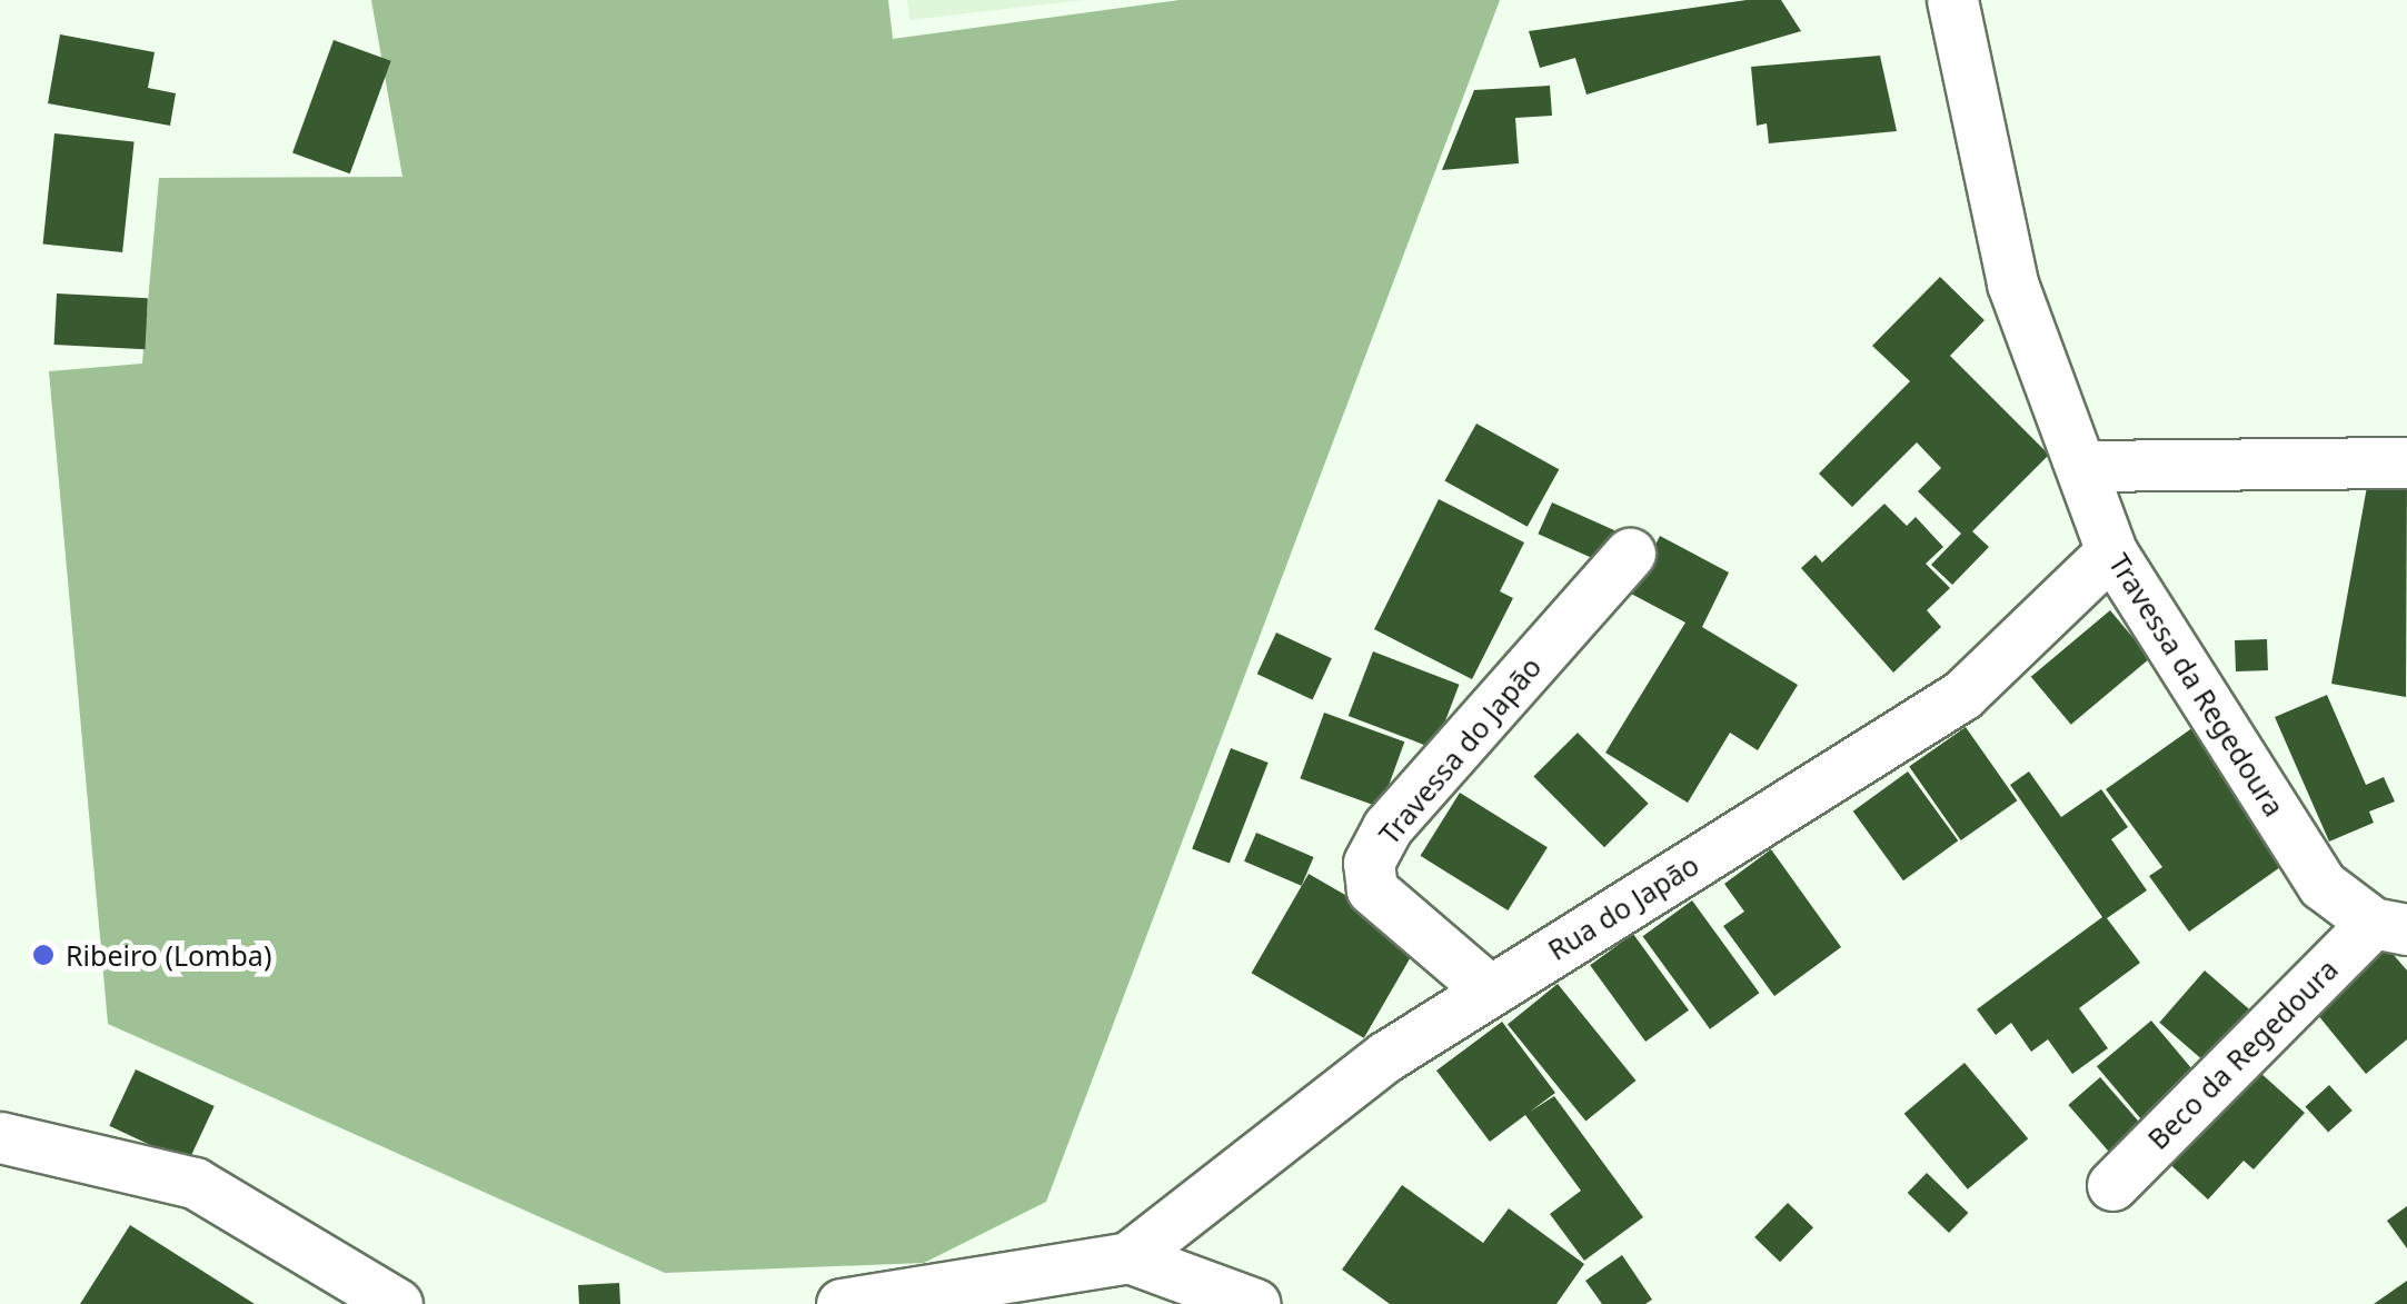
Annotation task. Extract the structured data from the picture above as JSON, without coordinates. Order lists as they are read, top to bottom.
{
  "streets": {
    "street": [
      "Travessa da Regedoura",
      "Travessa do Japão",
      "Rua do Japão",
      "Beco da Regedoura"
    ]
  },
  "crossings": [
    ["Travessa da Regedoura", "Rua do Japão"],
    ["Travessa da Regedoura", "Beco da Regedoura"],
    ["Travessa do Japão", "Rua do Japão"]
  ],
  "places": ["Ribeiro (Lomba)"]
}
